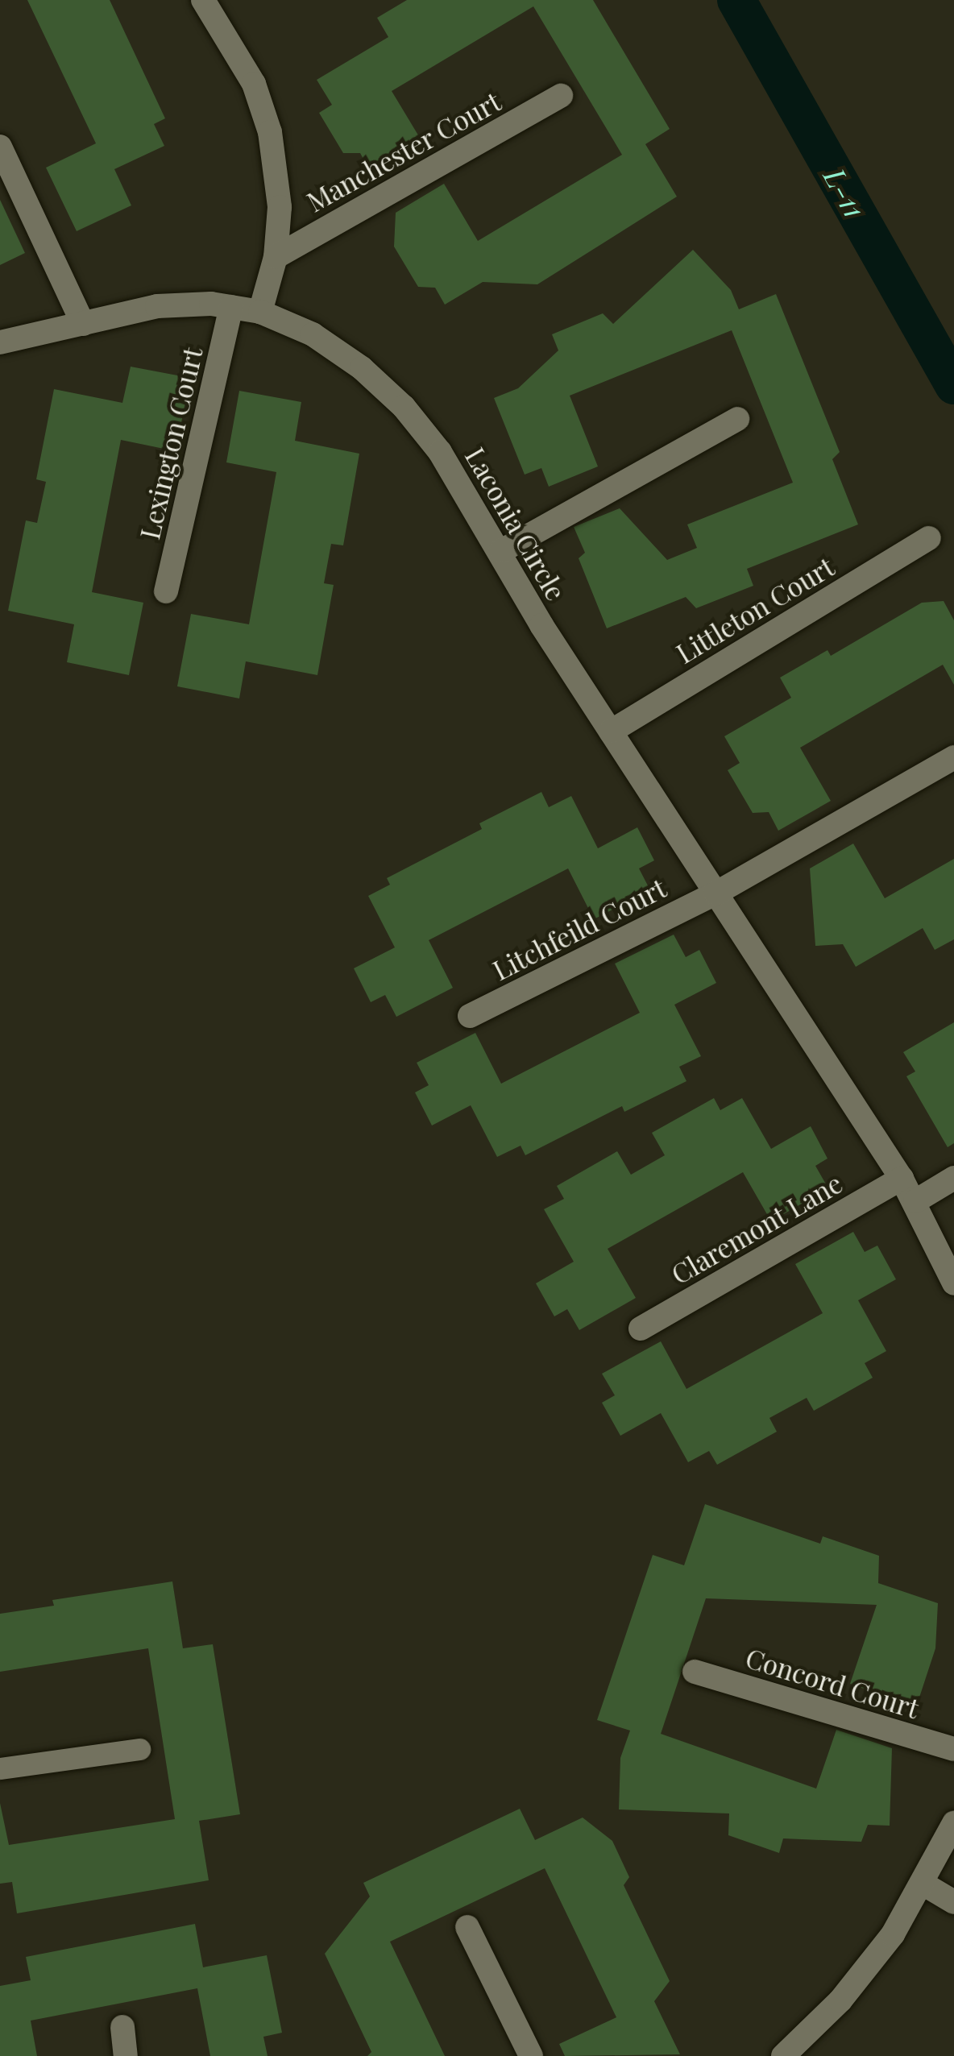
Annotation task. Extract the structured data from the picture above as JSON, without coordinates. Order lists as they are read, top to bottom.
{
  "streets": {
    "street": [
      "Manchester Court",
      "Lexington Court",
      "Laconia Circle",
      "Littleton Court",
      "Litchfeild Court",
      "Claremont Lane",
      "Concord Court"
    ]
  },
  "crossings": [
    ["Lexington Court", "Laconia Circle"],
    ["Laconia Circle", "Littleton Court"],
    ["Laconia Circle", "Litchfeild Court"],
    ["Laconia Circle", "Claremont Lane"]
  ],
  "water": ["L-11"]
}
